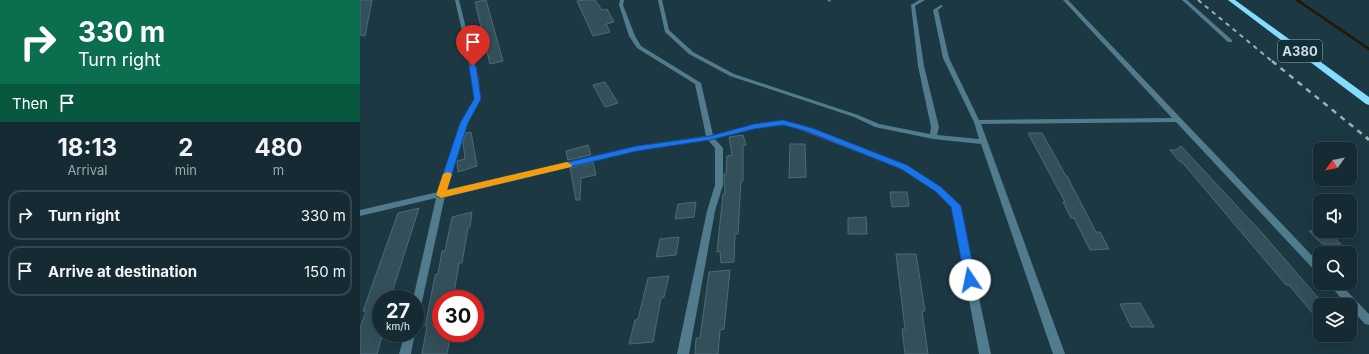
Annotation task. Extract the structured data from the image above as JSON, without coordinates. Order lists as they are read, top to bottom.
{
  "streets": {
    "highway": ["A380"]
  },
  "north": "bottom left",
  "page": {
    "turn": ["330 m", "Turn right"],
    "then": "Then",
    "eta": [
      "18:13",
      "Arrival",
      "2",
      "min",
      "480",
      "m"
    ],
    "list": [
      {
        "name": "Turn right",
        "value": "330 m"
      },
      {
        "name": "Arrive at destination",
        "value": "150 m"
      }
    ],
    "speed": "27 km/h",
    "limit": "30"
  }
}
